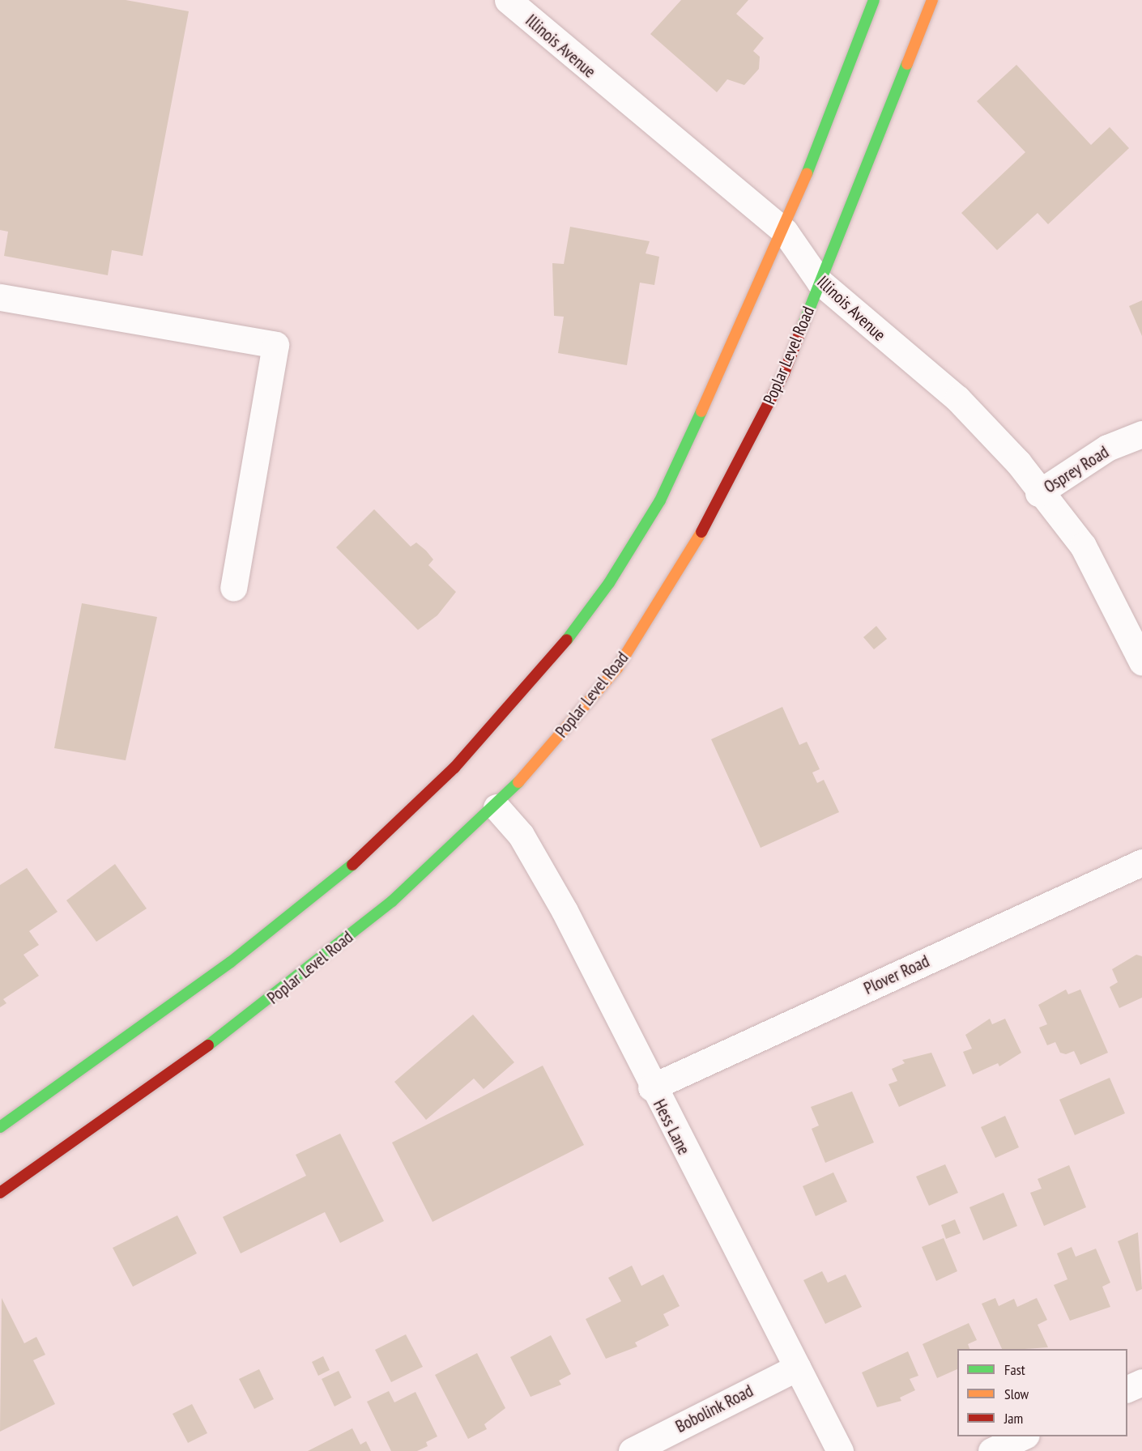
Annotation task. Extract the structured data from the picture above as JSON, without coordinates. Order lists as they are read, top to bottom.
{
  "streets": {
    "main road": ["Poplar Level Road"],
    "street": [
      "Illinois Avenue",
      "Osprey Road",
      "Plover Road",
      "Hess Lane",
      "Bobolink Road"
    ]
  },
  "crossings": [
    ["Illinois Avenue", "Poplar Level Road"],
    ["Illinois Avenue", "Osprey Road"],
    ["Poplar Level Road", "Hess Lane"],
    ["Plover Road", "Hess Lane"],
    ["Hess Lane", "Bobolink Road"]
  ],
  "legend": ["Fast", "Slow", "Jam"]
}
